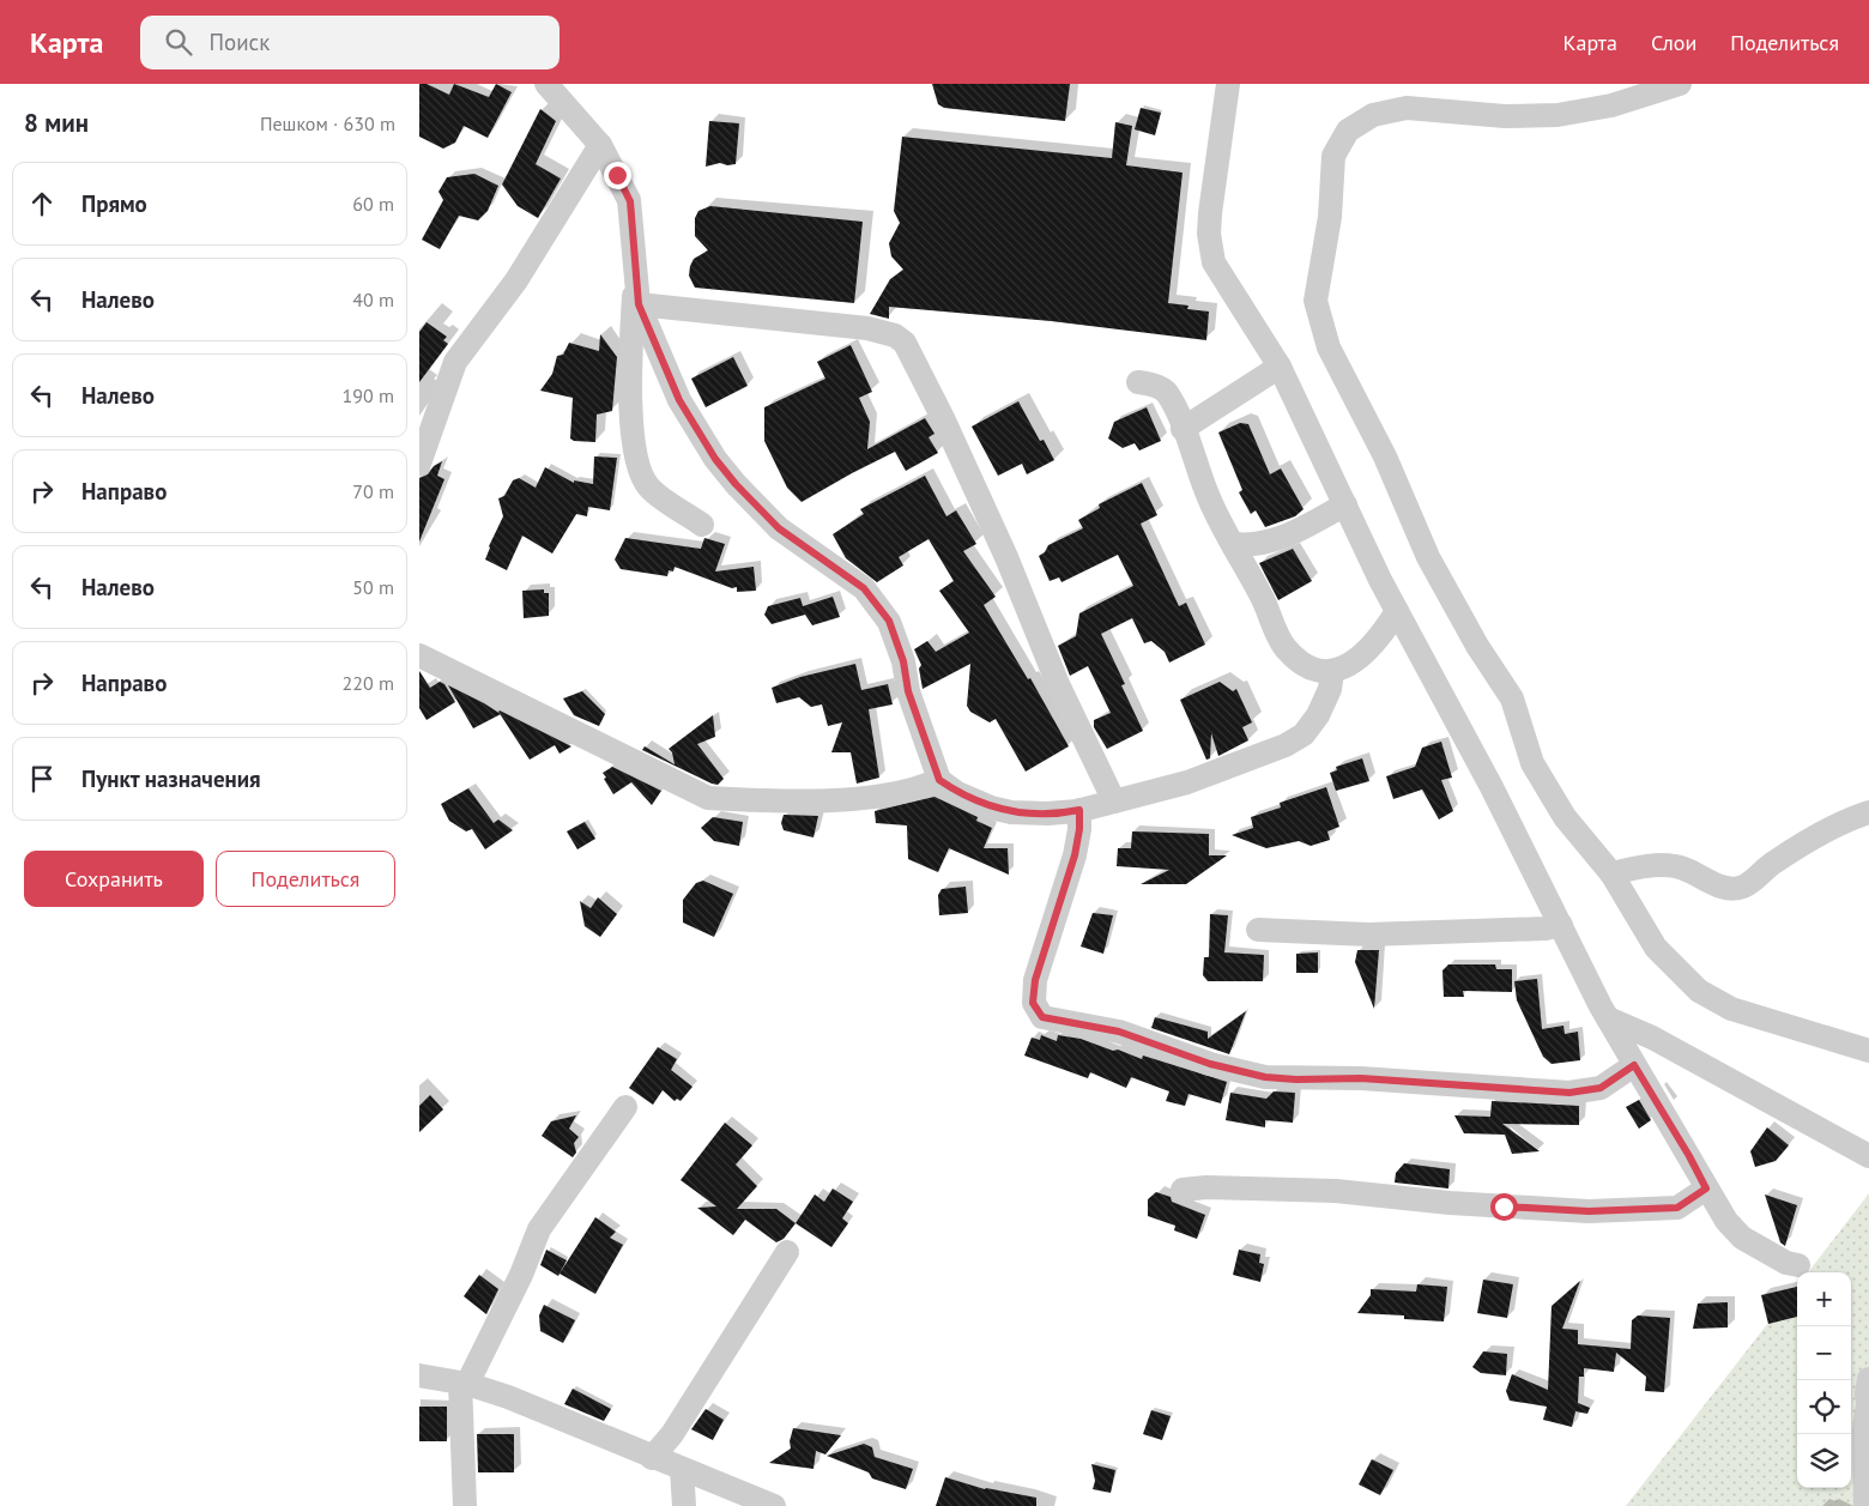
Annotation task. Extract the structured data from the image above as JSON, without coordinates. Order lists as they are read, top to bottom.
{
  "page": {
    "header": "Карта",
    "search": "Поиск",
    "nav": ["Карта", "Слои", "Поделиться"],
    "heading": ["8 мин", "Пешком · 630 m"],
    "list": [
      ["Прямо", "60 m"],
      ["Налево", "40 m"],
      ["Налево", "190 m"],
      ["Направо", "70 m"],
      ["Налево", "50 m"],
      ["Направо", "220 m"],
      "Пункт назначения"
    ],
    "buttons": ["Сохранить", "Поделиться"],
    "map_buttons": ["+", "−"]
  }
}
